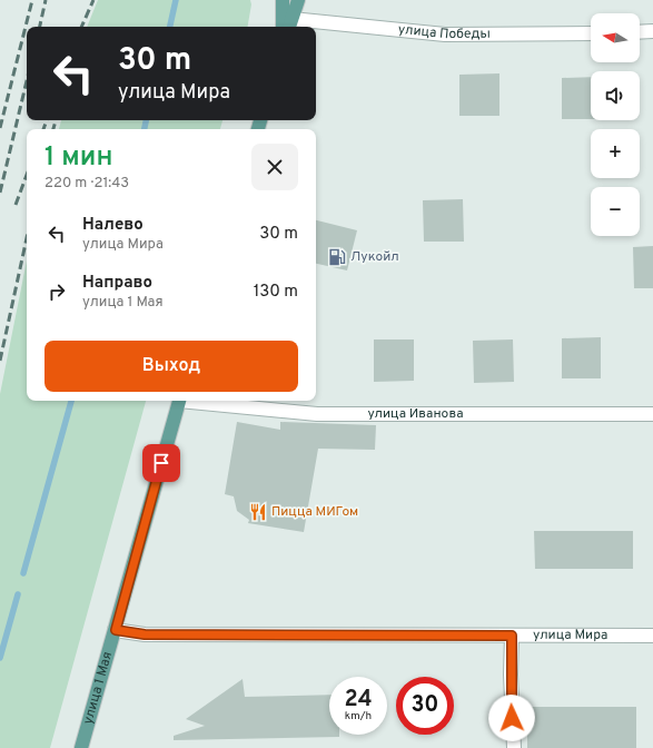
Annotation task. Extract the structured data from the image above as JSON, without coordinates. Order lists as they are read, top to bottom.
{
  "streets": {
    "main road": ["улица 1 Мая"],
    "street": ["улица Победы", "улица Иванова", "улица Мира"]
  },
  "crossings": [
    ["улица Мира", "улица 1 Мая"]
  ],
  "places": {
    "fuel station": ["Лукойл"],
    "restaurant": ["Пицца МИГом"]
  },
  "north": "left",
  "page": {
    "map_buttons": ["+", "−"],
    "turn": ["30 m", "улица Мира"],
    "heading": ["1 мин", "220 m · 21:43"],
    "list": [
      {
        "name": "Налево",
        "note": "улица Мира",
        "value": "30 m"
      },
      {
        "name": "Направо",
        "note": "улица 1 Мая",
        "value": "130 m"
      }
    ],
    "buttons": "Выход",
    "speed": "24 km/h",
    "limit": "30"
  }
}
